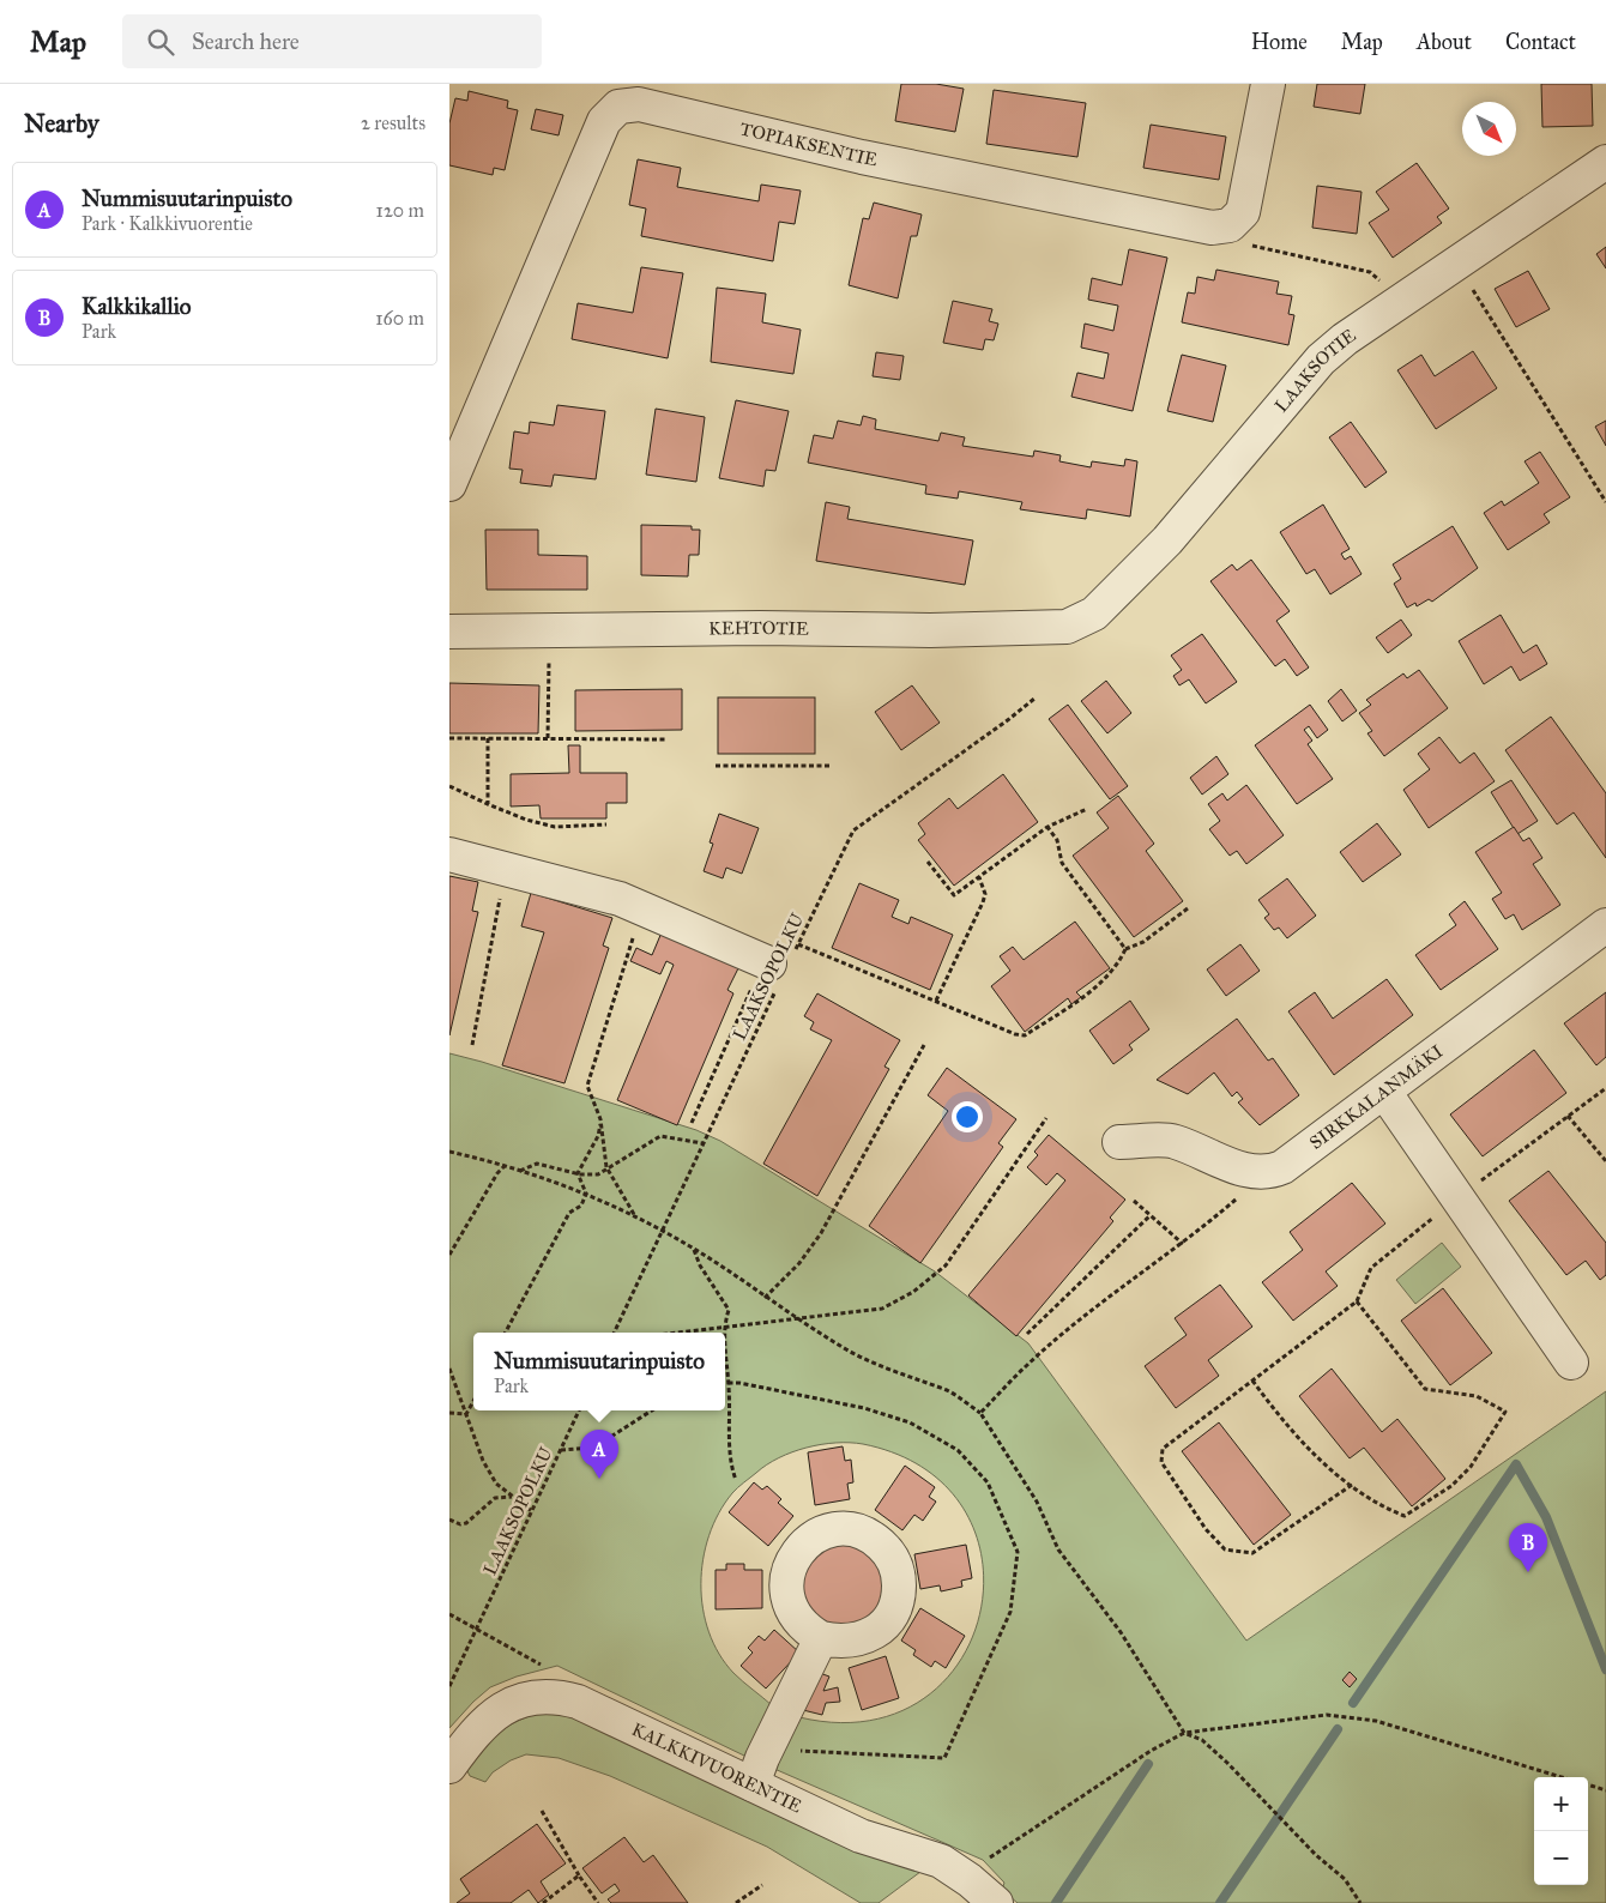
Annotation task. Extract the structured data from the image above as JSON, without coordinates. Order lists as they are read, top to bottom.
{
  "streets": {
    "street": [
      "TOPIAKSENTIE",
      "LAAKSOTIE",
      "KEHTOTIE",
      "SIRKKALANMÄKI",
      "KALKKIVUORENTIE"
    ],
    "path": ["LAAKSOPOLKU"]
  },
  "crossings": [
    ["LAAKSOTIE", "KEHTOTIE"]
  ],
  "north": "bottom right",
  "page": {
    "header": "Map",
    "search": "Search here",
    "nav": [
      "Home",
      "Map",
      "About",
      "Contact"
    ],
    "heading": ["Nearby", "2 results"],
    "list": [
      {
        "mark": "A",
        "name": "Nummisuutarinpuisto",
        "note": "Park · Kalkkivuorentie",
        "value": "120 m"
      },
      {
        "mark": "B",
        "name": "Kalkkikallio",
        "note": "Park",
        "value": "160 m"
      }
    ],
    "popup": ["Nummisuutarinpuisto", "Park"],
    "pins": ["A", "B"],
    "map_buttons": ["+", "−"]
  }
}
